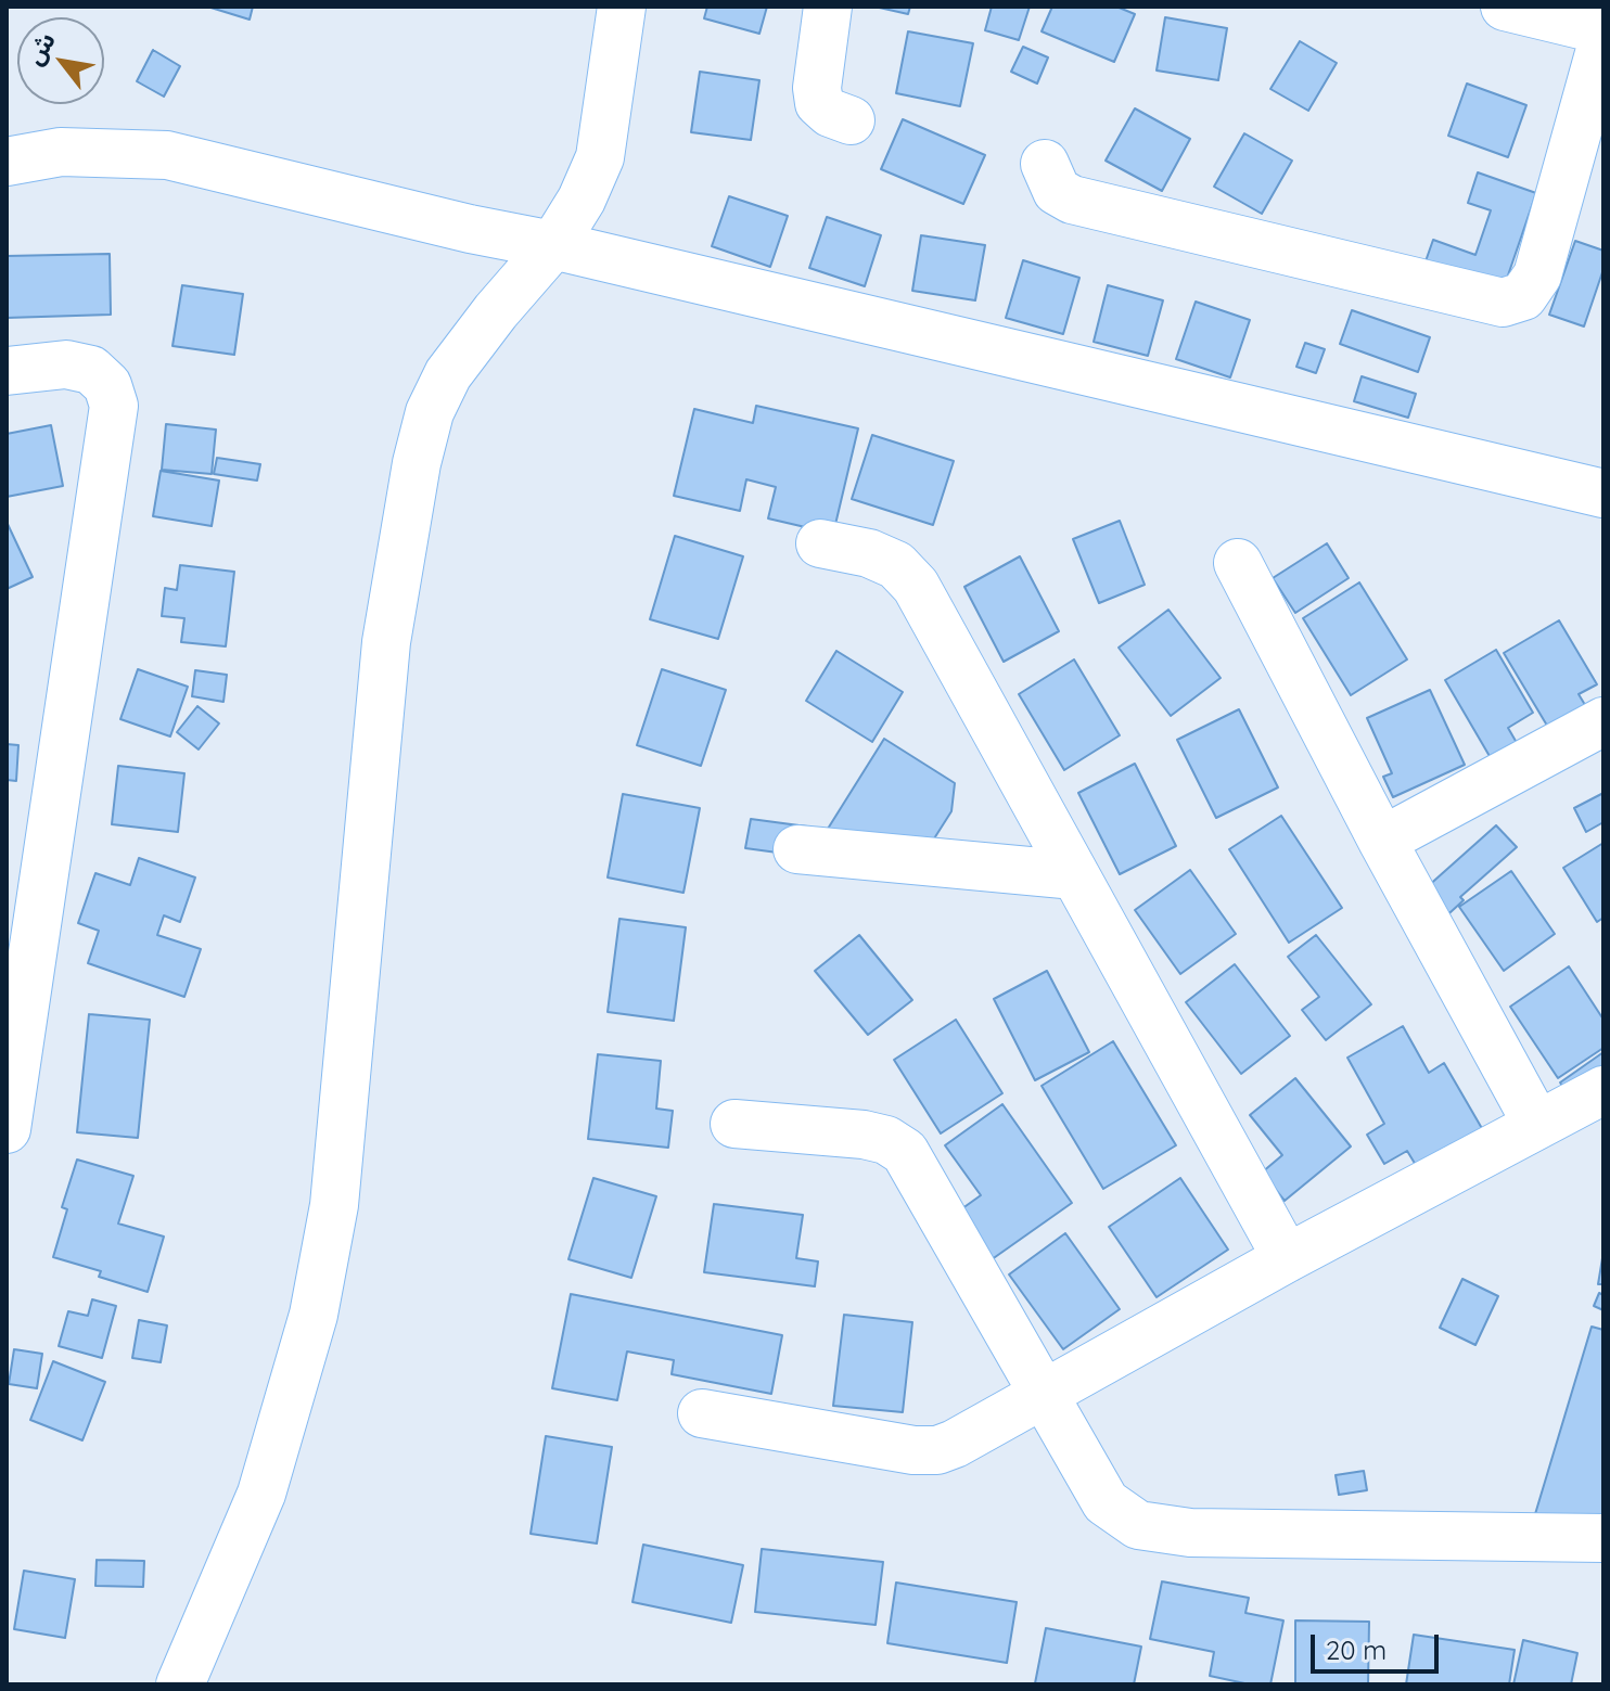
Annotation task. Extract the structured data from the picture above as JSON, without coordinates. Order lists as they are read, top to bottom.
{
  "scale_bar": "20 m",
  "north": "top left"
}
